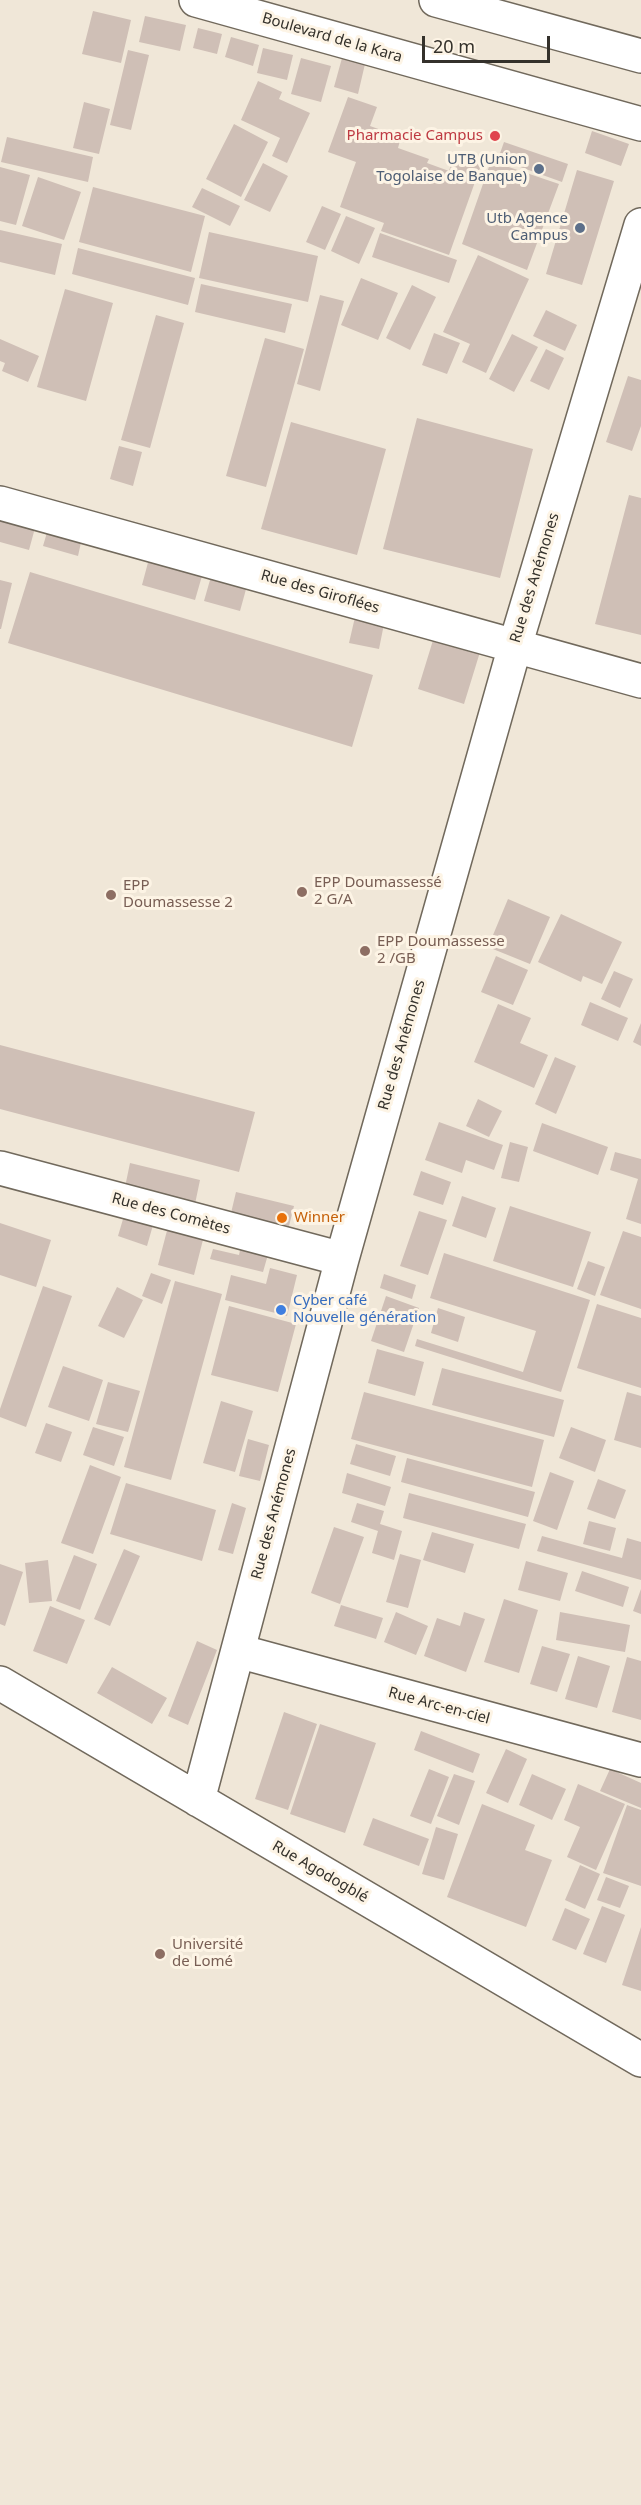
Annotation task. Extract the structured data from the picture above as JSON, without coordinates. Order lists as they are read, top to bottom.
{
  "streets": {
    "street": [
      "Boulevard de la Kara",
      "Rue des Anémones",
      "Rue des Giroflées",
      "Rue des Comètes",
      "Rue Arc-en-ciel",
      "Rue Agodogblé"
    ]
  },
  "crossings": [
    ["Rue des Anémones", "Rue des Giroflées"],
    ["Rue des Anémones", "Rue des Comètes"],
    ["Rue des Anémones", "Rue Arc-en-ciel"],
    ["Rue des Anémones", "Rue Agodogblé"]
  ],
  "places": [
    "Pharmacie Campus",
    "UTB (Union Togolaise de Banque)",
    "Utb Agence Campus",
    "EPP Doumassessé 2 G/A",
    "EPP Doumassesse 2",
    "EPP Doumassesse 2 /GB",
    "Winner",
    "Cyber café Nouvelle génération",
    "Université de Lomé"
  ],
  "scale_bar": "20 m"
}
